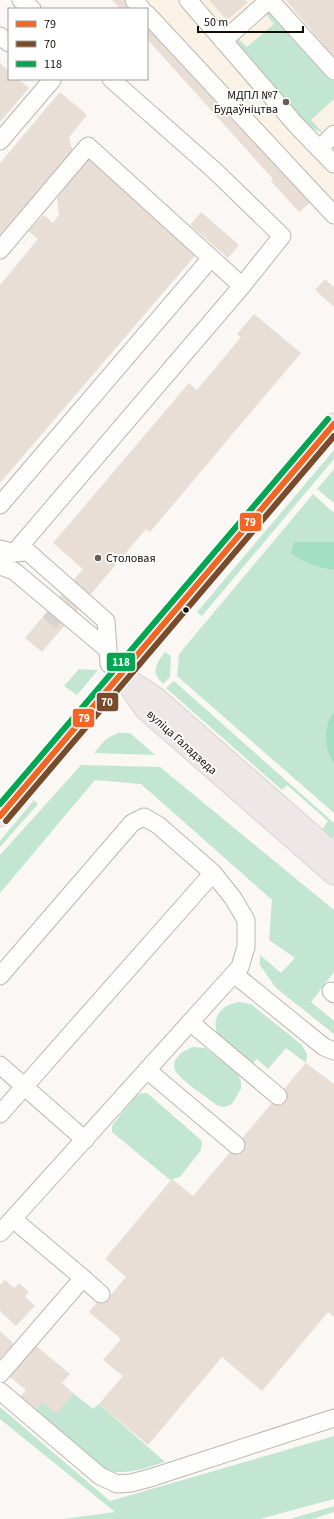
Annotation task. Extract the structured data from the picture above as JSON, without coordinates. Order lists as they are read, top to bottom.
{
  "streets": {
    "main road": ["вуліца Галадзеда"]
  },
  "places": ["МДПЛ №7 Будаўніцтва", "Столовая"],
  "lines": ["transit line 118", "transit line 79", "transit line 70"],
  "legend": ["79", "70", "118"],
  "scale_bar": "50 m"
}
